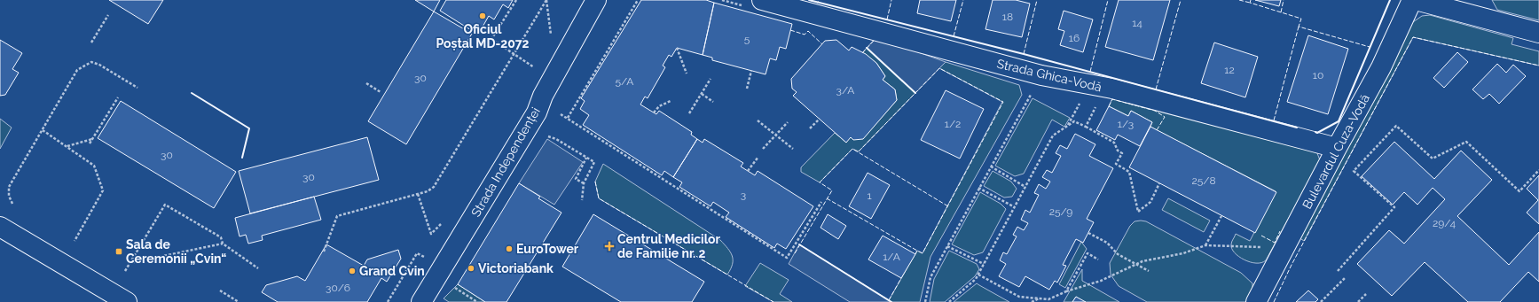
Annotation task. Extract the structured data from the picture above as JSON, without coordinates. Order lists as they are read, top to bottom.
{
  "streets": {
    "street": ["Strada Ghica-Vodă", "Bulevardul Cuza-Vodă", "Strada Independenței"]
  },
  "crossings": [
    ["Strada Ghica-Vodă", "Bulevardul Cuza-Vodă"]
  ],
  "places": {
    "other": [
      "Oficiul Poștal MD-2072",
      "EuroTower",
      "Victoriabank",
      "Grand Cvin"
    ],
    "health": ["Centrul Medicilor de Familie nr. 2"],
    "transit": ["Sala de Ceremonii „Cvin“"]
  },
  "house_numbers": [
    "18",
    "14",
    "16",
    "5",
    "12",
    "10",
    "30",
    "5/A",
    "3/A",
    "1/2",
    "1/3",
    "30",
    "30",
    "25/8",
    "3",
    "1",
    "25/9",
    "29/4",
    "1/A",
    "30/6"
  ]
}
